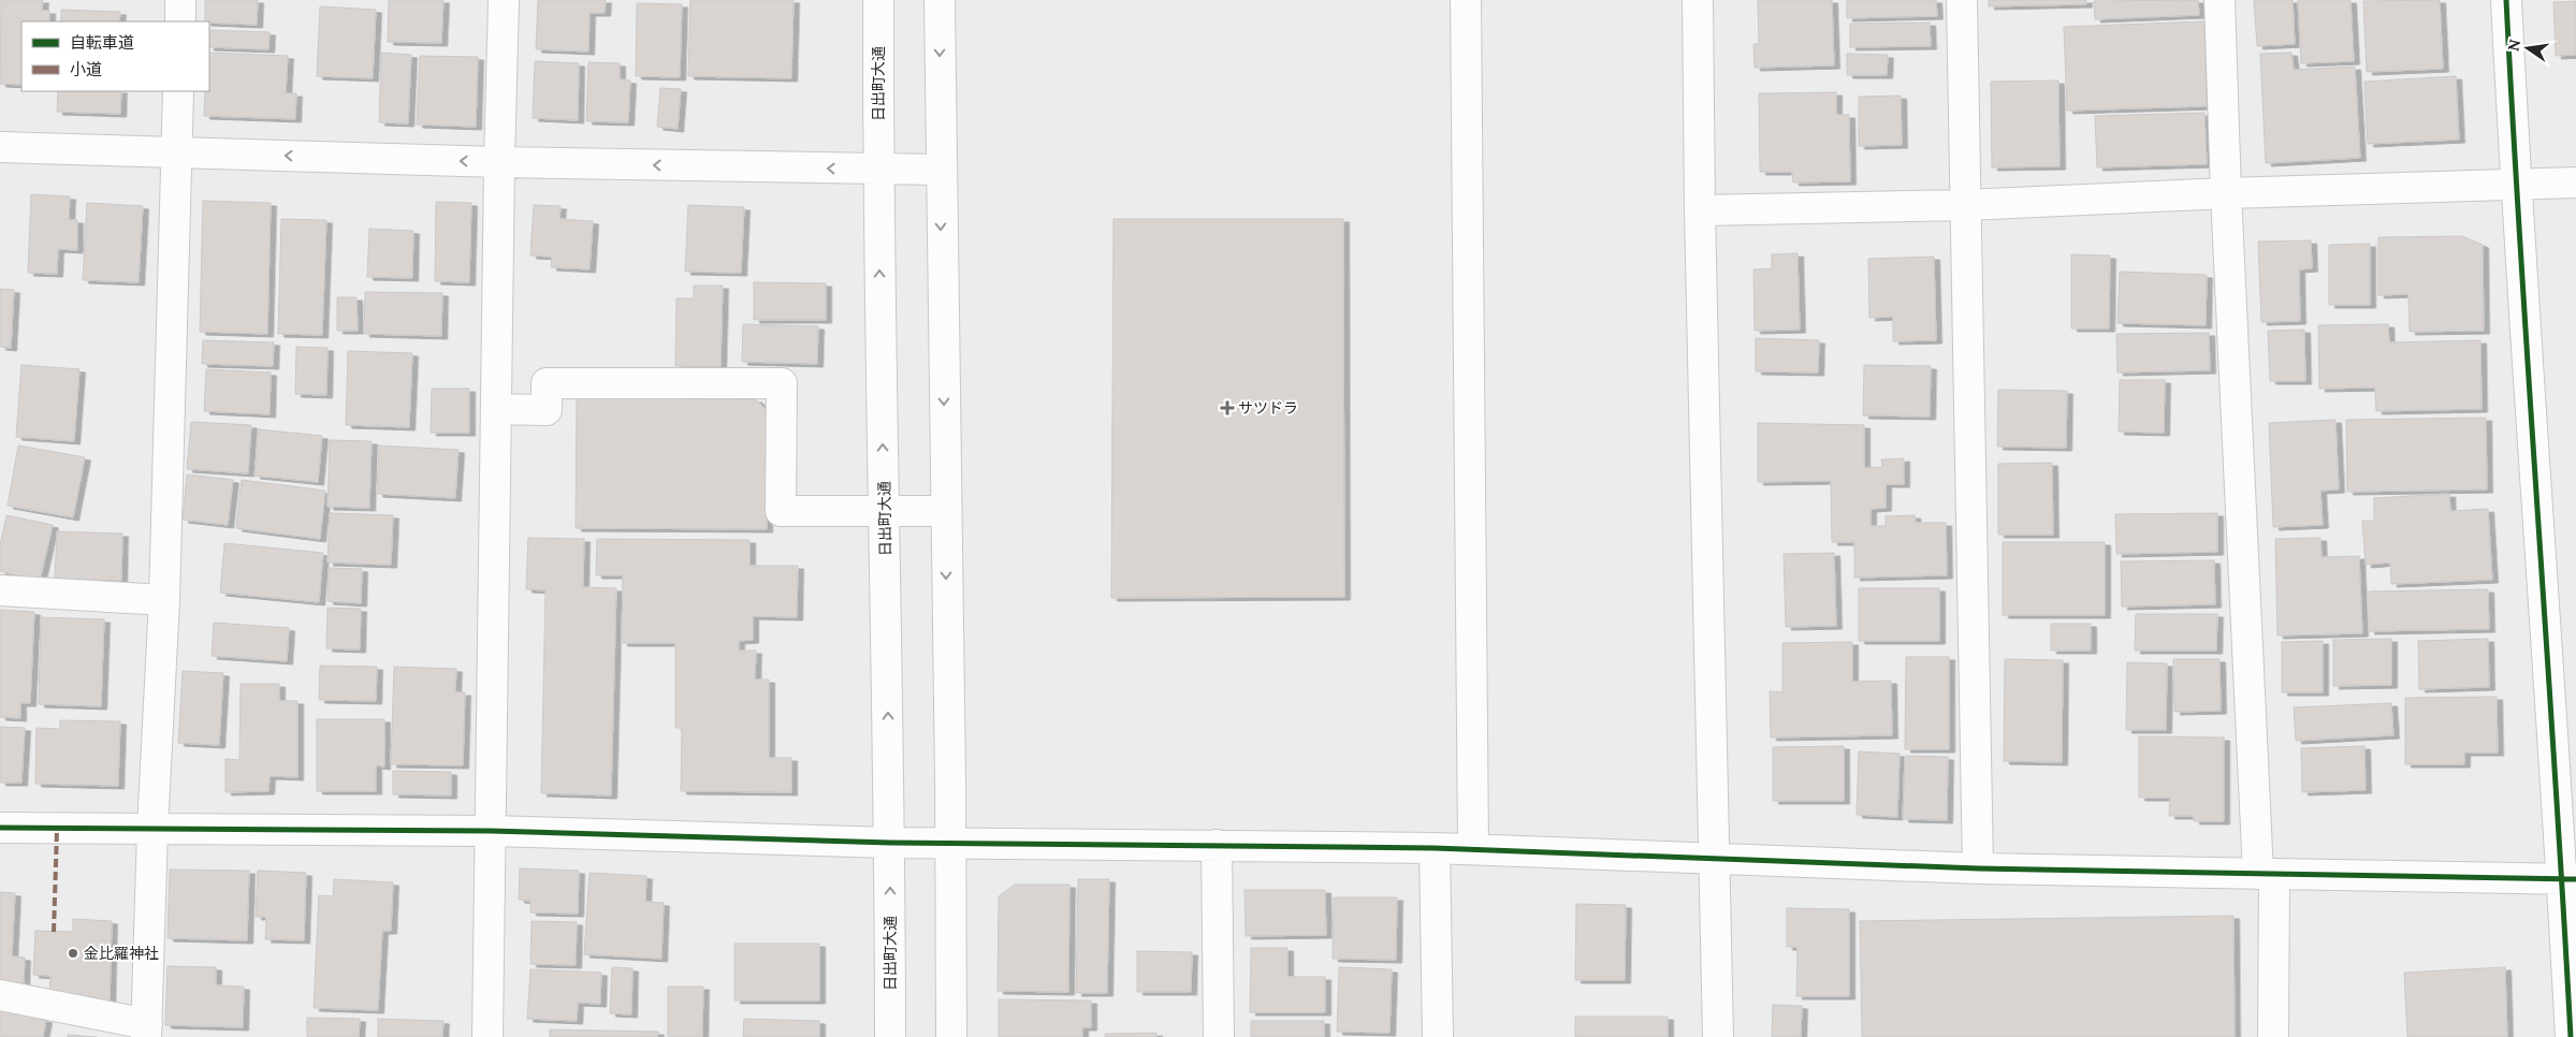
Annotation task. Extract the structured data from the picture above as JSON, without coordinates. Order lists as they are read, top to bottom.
{
  "streets": {
    "street": ["日出町大通"]
  },
  "places": {
    "health": ["サツドラ"],
    "other": ["金比羅神社"]
  },
  "legend": ["自転車道", "小道"],
  "north": "left"
}
